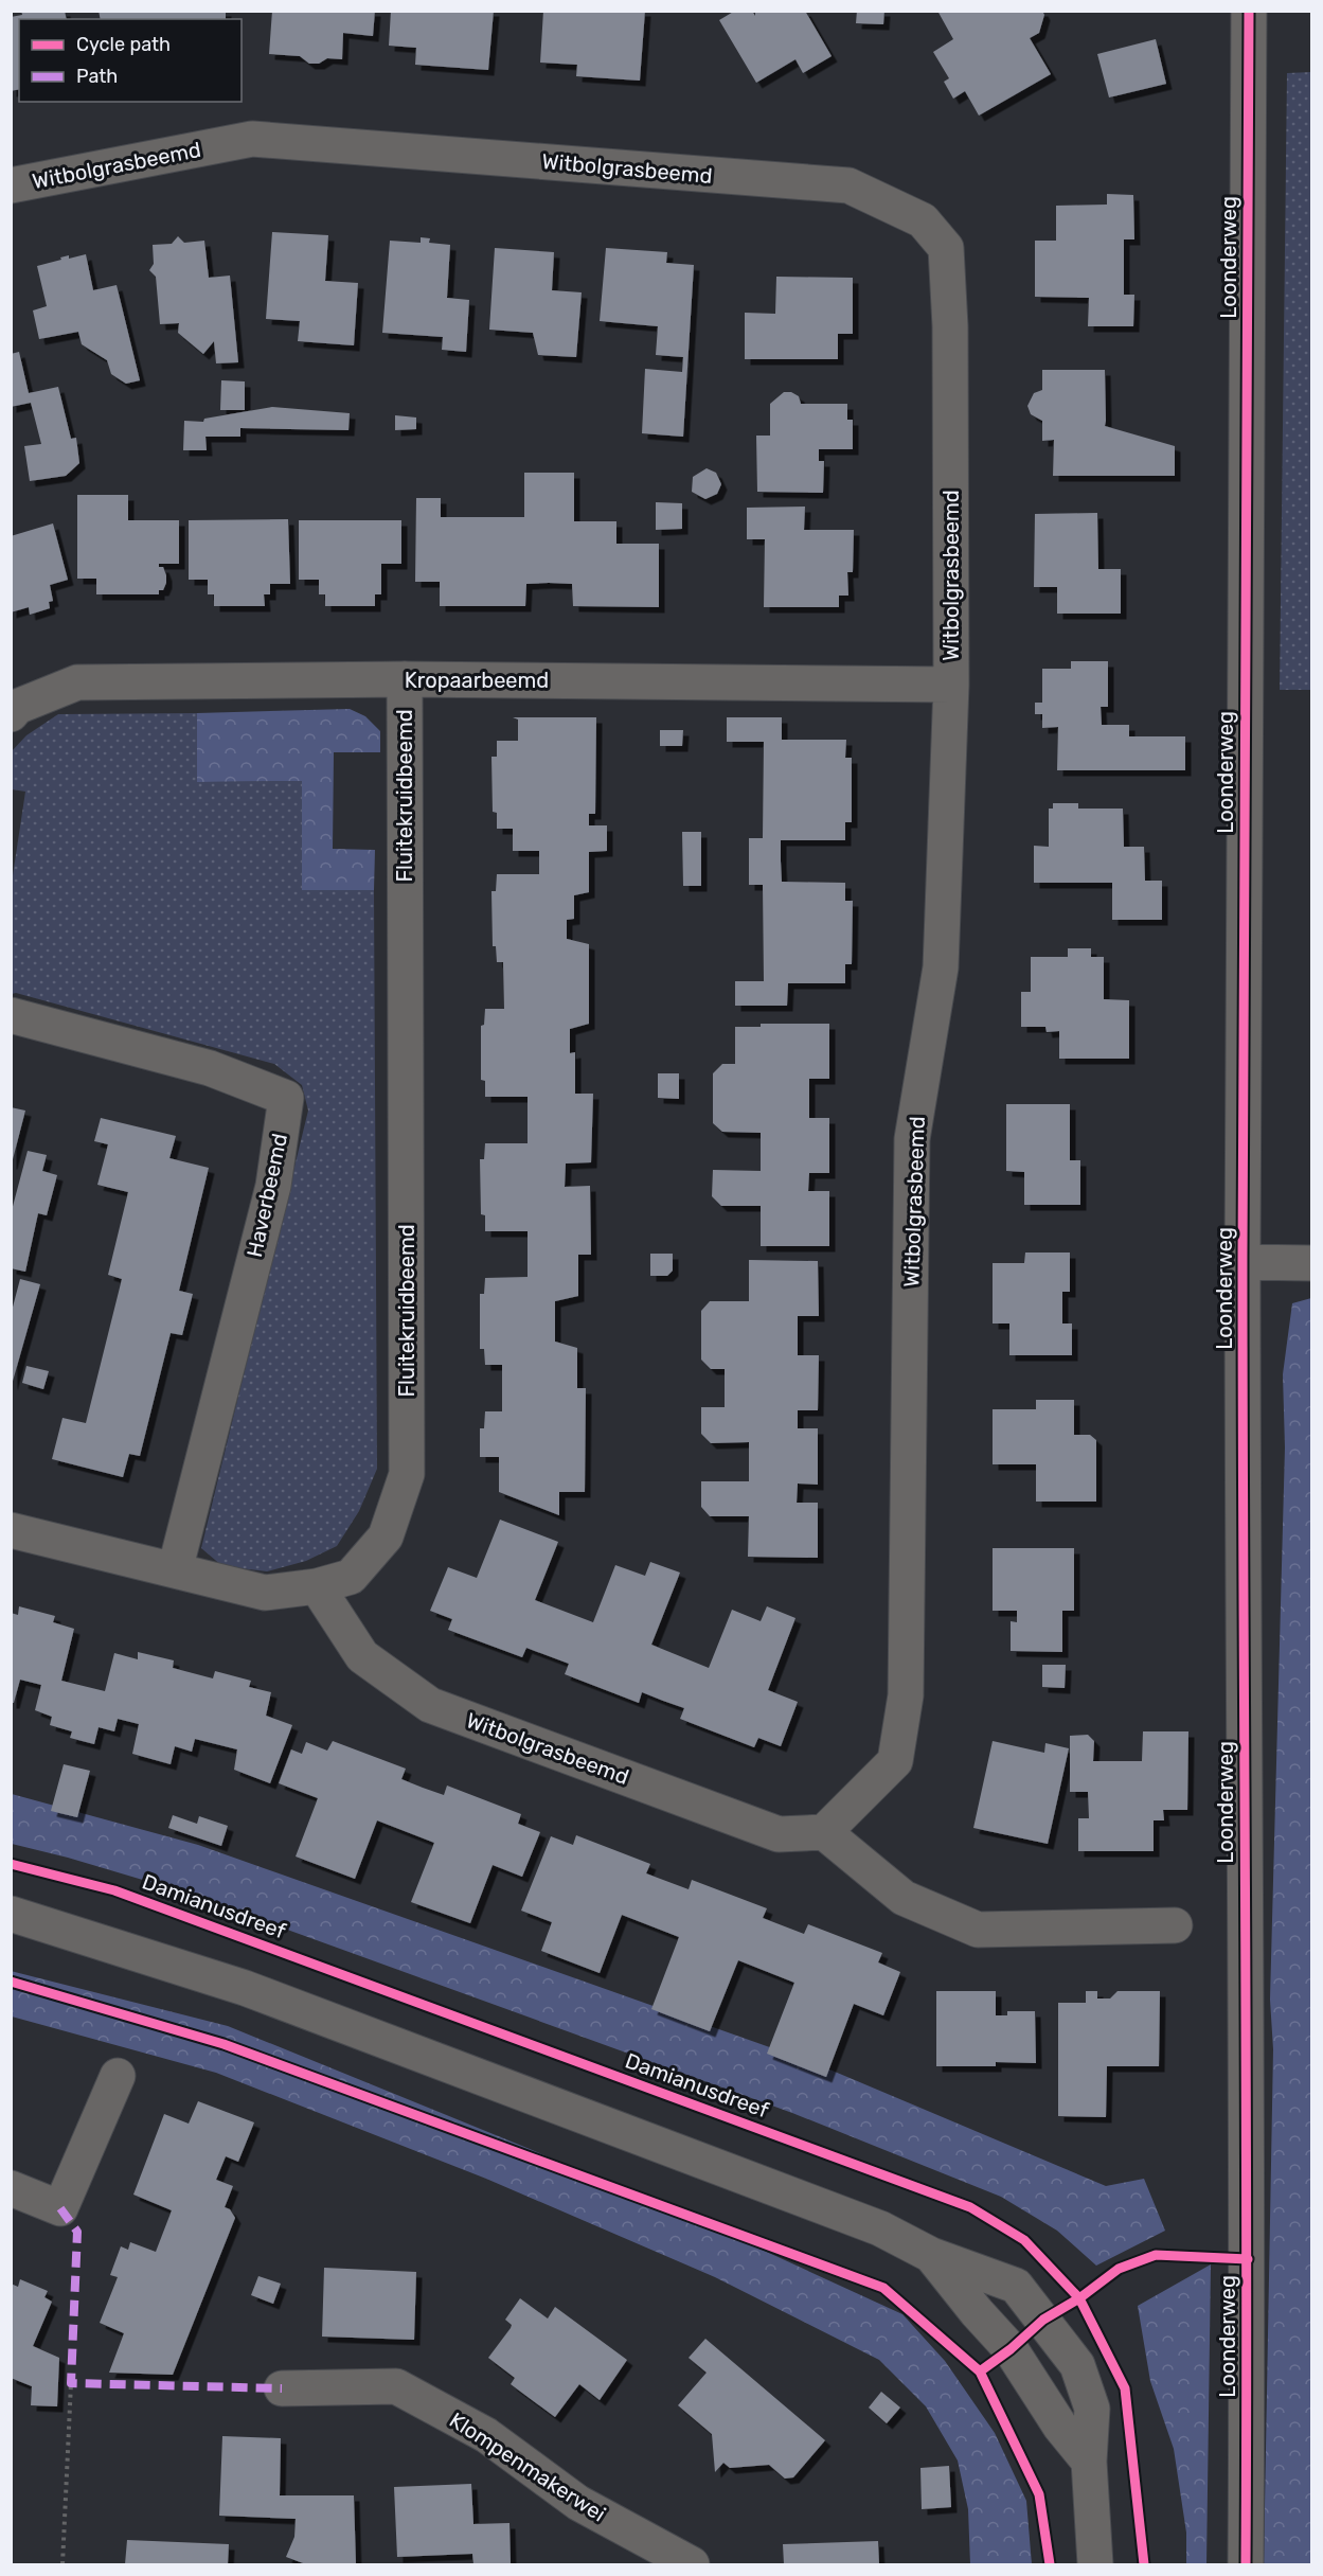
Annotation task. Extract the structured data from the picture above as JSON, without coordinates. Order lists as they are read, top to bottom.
{
  "streets": {
    "street": [
      "Witbolgrasbeemd",
      "Loonderweg",
      "Kropaarbeemd",
      "Fluitekruidbeemd",
      "Haverbeemd",
      "Klompenmakerwei"
    ],
    "cycle path": ["Damianusdreef"]
  },
  "crossings": [
    ["Witbolgrasbeemd", "Kropaarbeemd"],
    ["Witbolgrasbeemd", "Fluitekruidbeemd"],
    ["Kropaarbeemd", "Fluitekruidbeemd"],
    ["Fluitekruidbeemd", "Haverbeemd"]
  ],
  "legend": ["Cycle path", "Path"]
}
